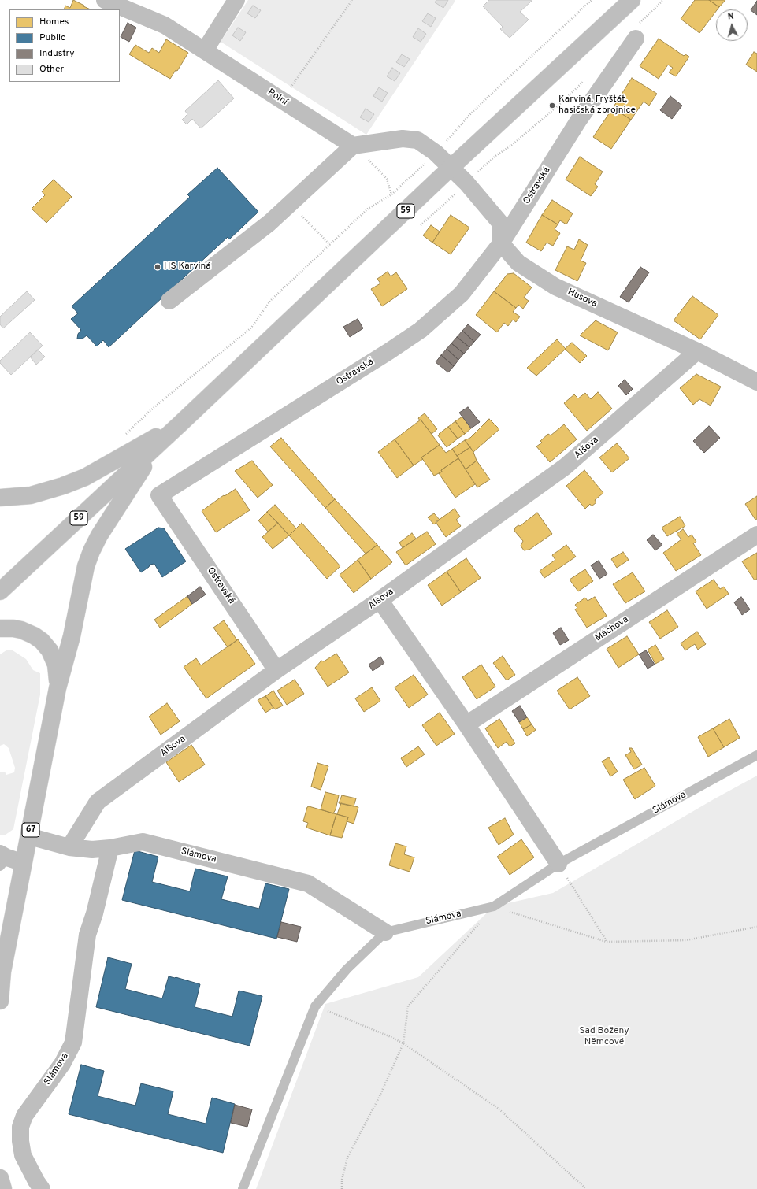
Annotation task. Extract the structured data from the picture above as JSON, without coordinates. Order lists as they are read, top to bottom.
{
  "streets": {
    "street": [
      "Polní",
      "Ostravská",
      "59",
      "Husova",
      "Alšova",
      "Máchova",
      "Slámova",
      "67"
    ]
  },
  "crossings": [
    ["Ostravská", "Husova"],
    ["Ostravská", "Alšova"],
    ["Husova", "Alšova"],
    ["Alšova", "Slámova"],
    ["Slámova", "67"]
  ],
  "parks": ["Sad Boženy Němcové"],
  "places": ["Karviná, Fryštát, hasičská zbrojnice", "HS Karviná"],
  "legend": [
    "Homes",
    "Public",
    "Industry",
    "Other"
  ],
  "north": "top"
}
